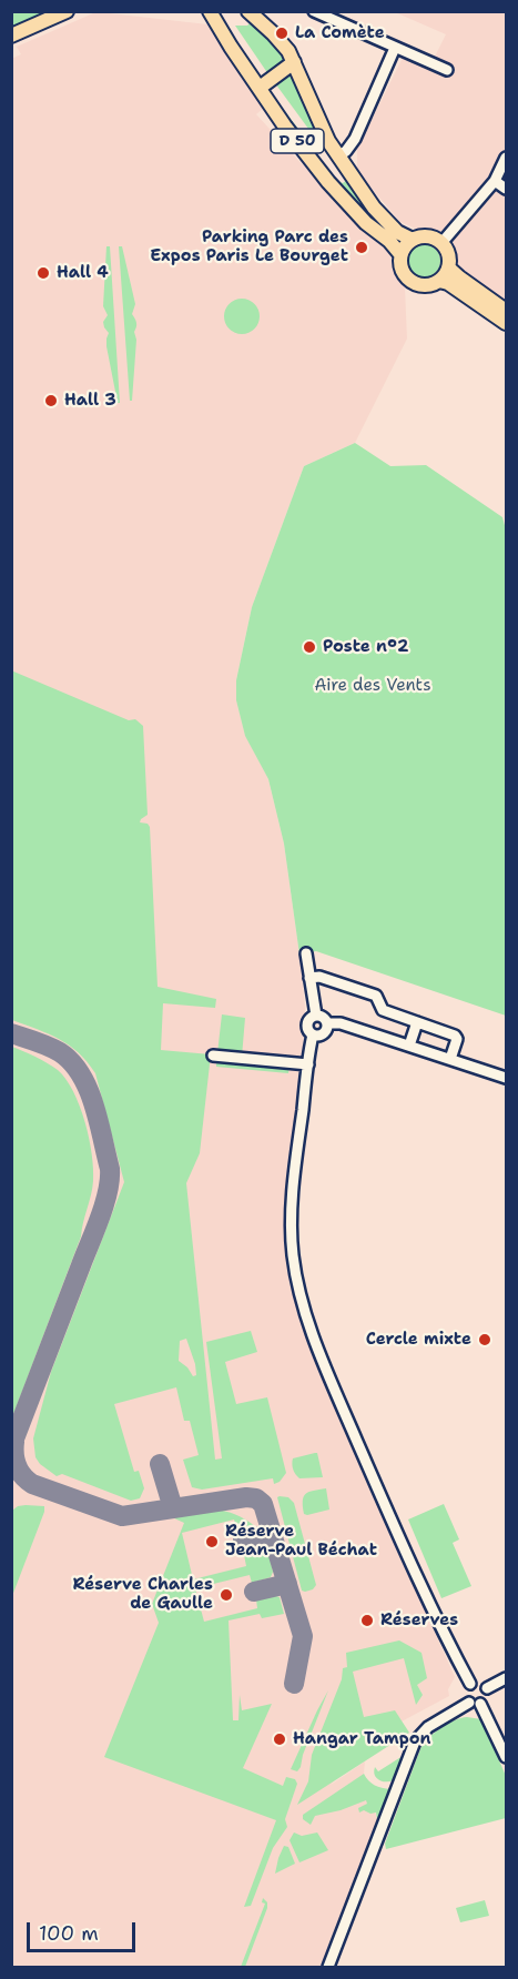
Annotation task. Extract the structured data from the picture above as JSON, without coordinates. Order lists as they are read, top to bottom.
{
  "streets": {
    "main road": ["D 50"]
  },
  "parks": ["Aire des Vents"],
  "places": [
    "La Comète",
    "Parking Parc des Expos Paris Le Bourget",
    "Hall 4",
    "Hall 3",
    "Poste n°2",
    "Cercle mixte",
    "Réserve Jean-Paul Béchat",
    "Réserve Charles de Gaulle",
    "Réserves",
    "Hangar Tampon"
  ],
  "scale_bar": "100 m"
}
